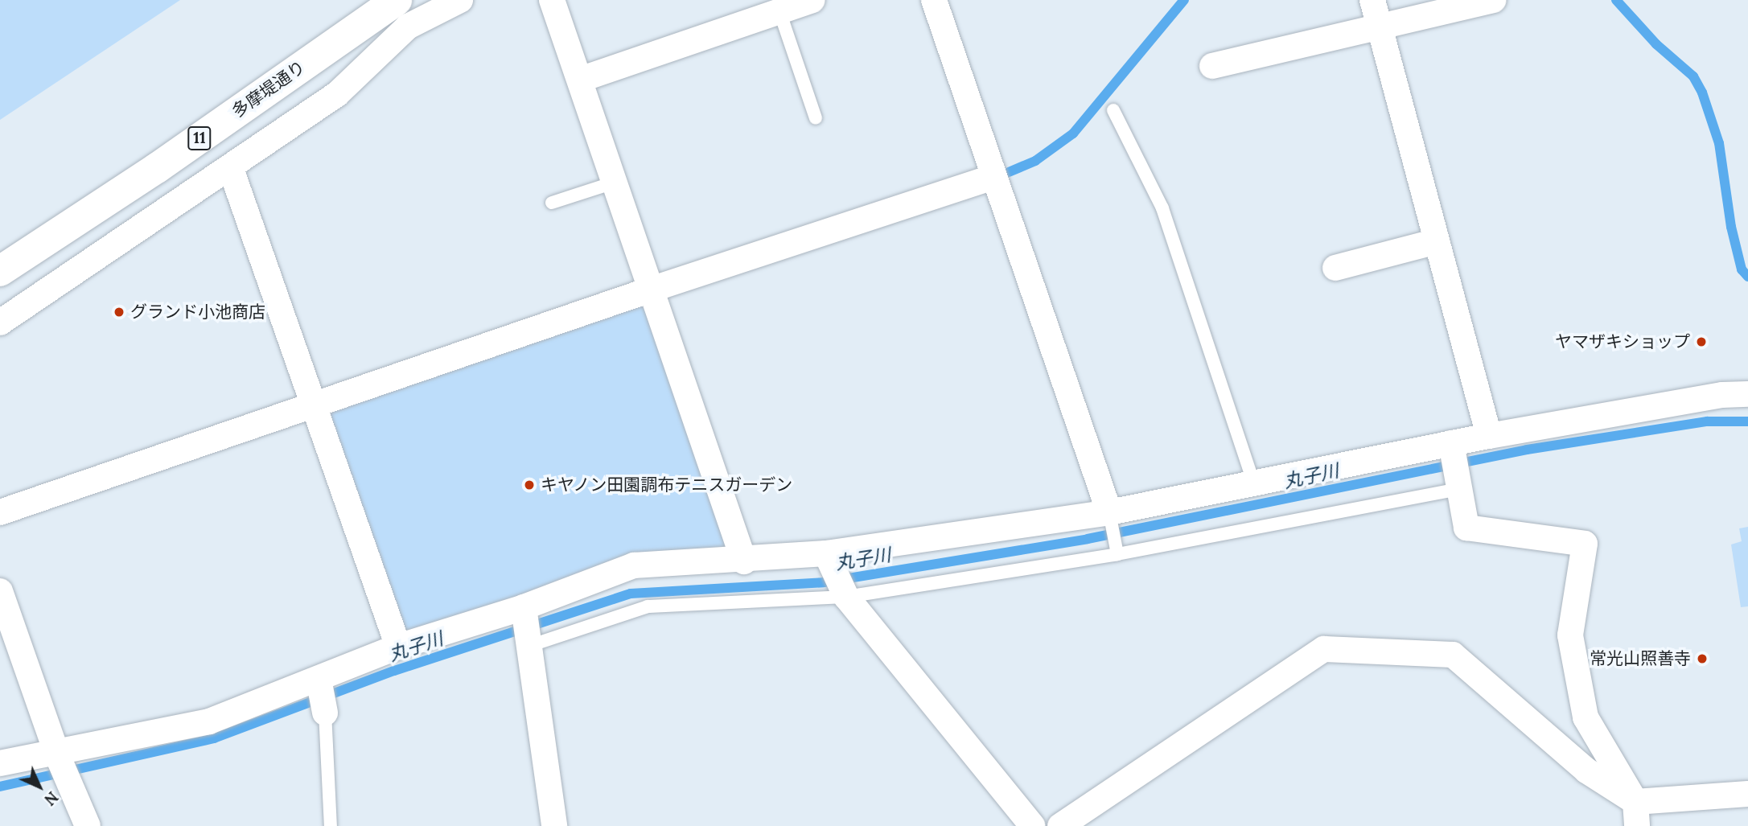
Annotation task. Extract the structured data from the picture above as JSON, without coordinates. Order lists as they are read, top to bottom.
{
  "streets": {
    "main road": ["多摩堤通り", "11"]
  },
  "water": ["丸子川"],
  "places": [
    "グランド小池商店",
    "ヤマザキショップ",
    "キヤノン田園調布テニスガーデン",
    "常光山照善寺"
  ],
  "north": "bottom right"
}
